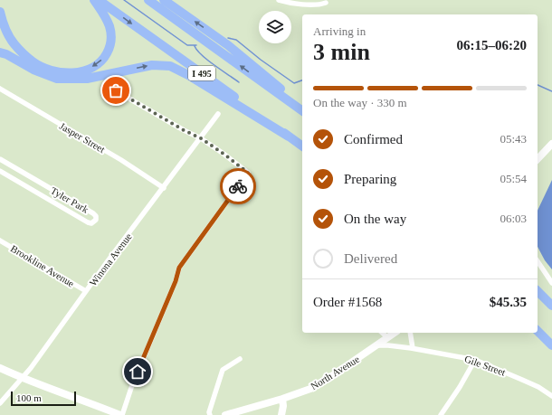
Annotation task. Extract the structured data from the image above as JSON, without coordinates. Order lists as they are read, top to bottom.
{
  "streets": {
    "highway": ["I 495"],
    "main road": ["North Avenue"],
    "street": [
      "Jasper Street",
      "Tyler Park",
      "Winona Avenue",
      "Brookline Avenue",
      "Gile Street"
    ]
  },
  "crossings": [
    ["Jasper Street", "Winona Avenue"],
    ["Winona Avenue", "Brookline Avenue"],
    ["Gile Street", "North Avenue"]
  ],
  "scale_bar": "100 m",
  "page": {
    "heading": ["3 min", "Arriving in", "06:15–06:20"],
    "panel": ["Order #1568", "$45.35"],
    "bar": "On the way · 330 m",
    "list": [
      ["Confirmed", "05:43"],
      ["Preparing", "05:54"],
      ["On the way", "06:03"],
      "Delivered"
    ],
    "scale": "100 m"
  }
}
